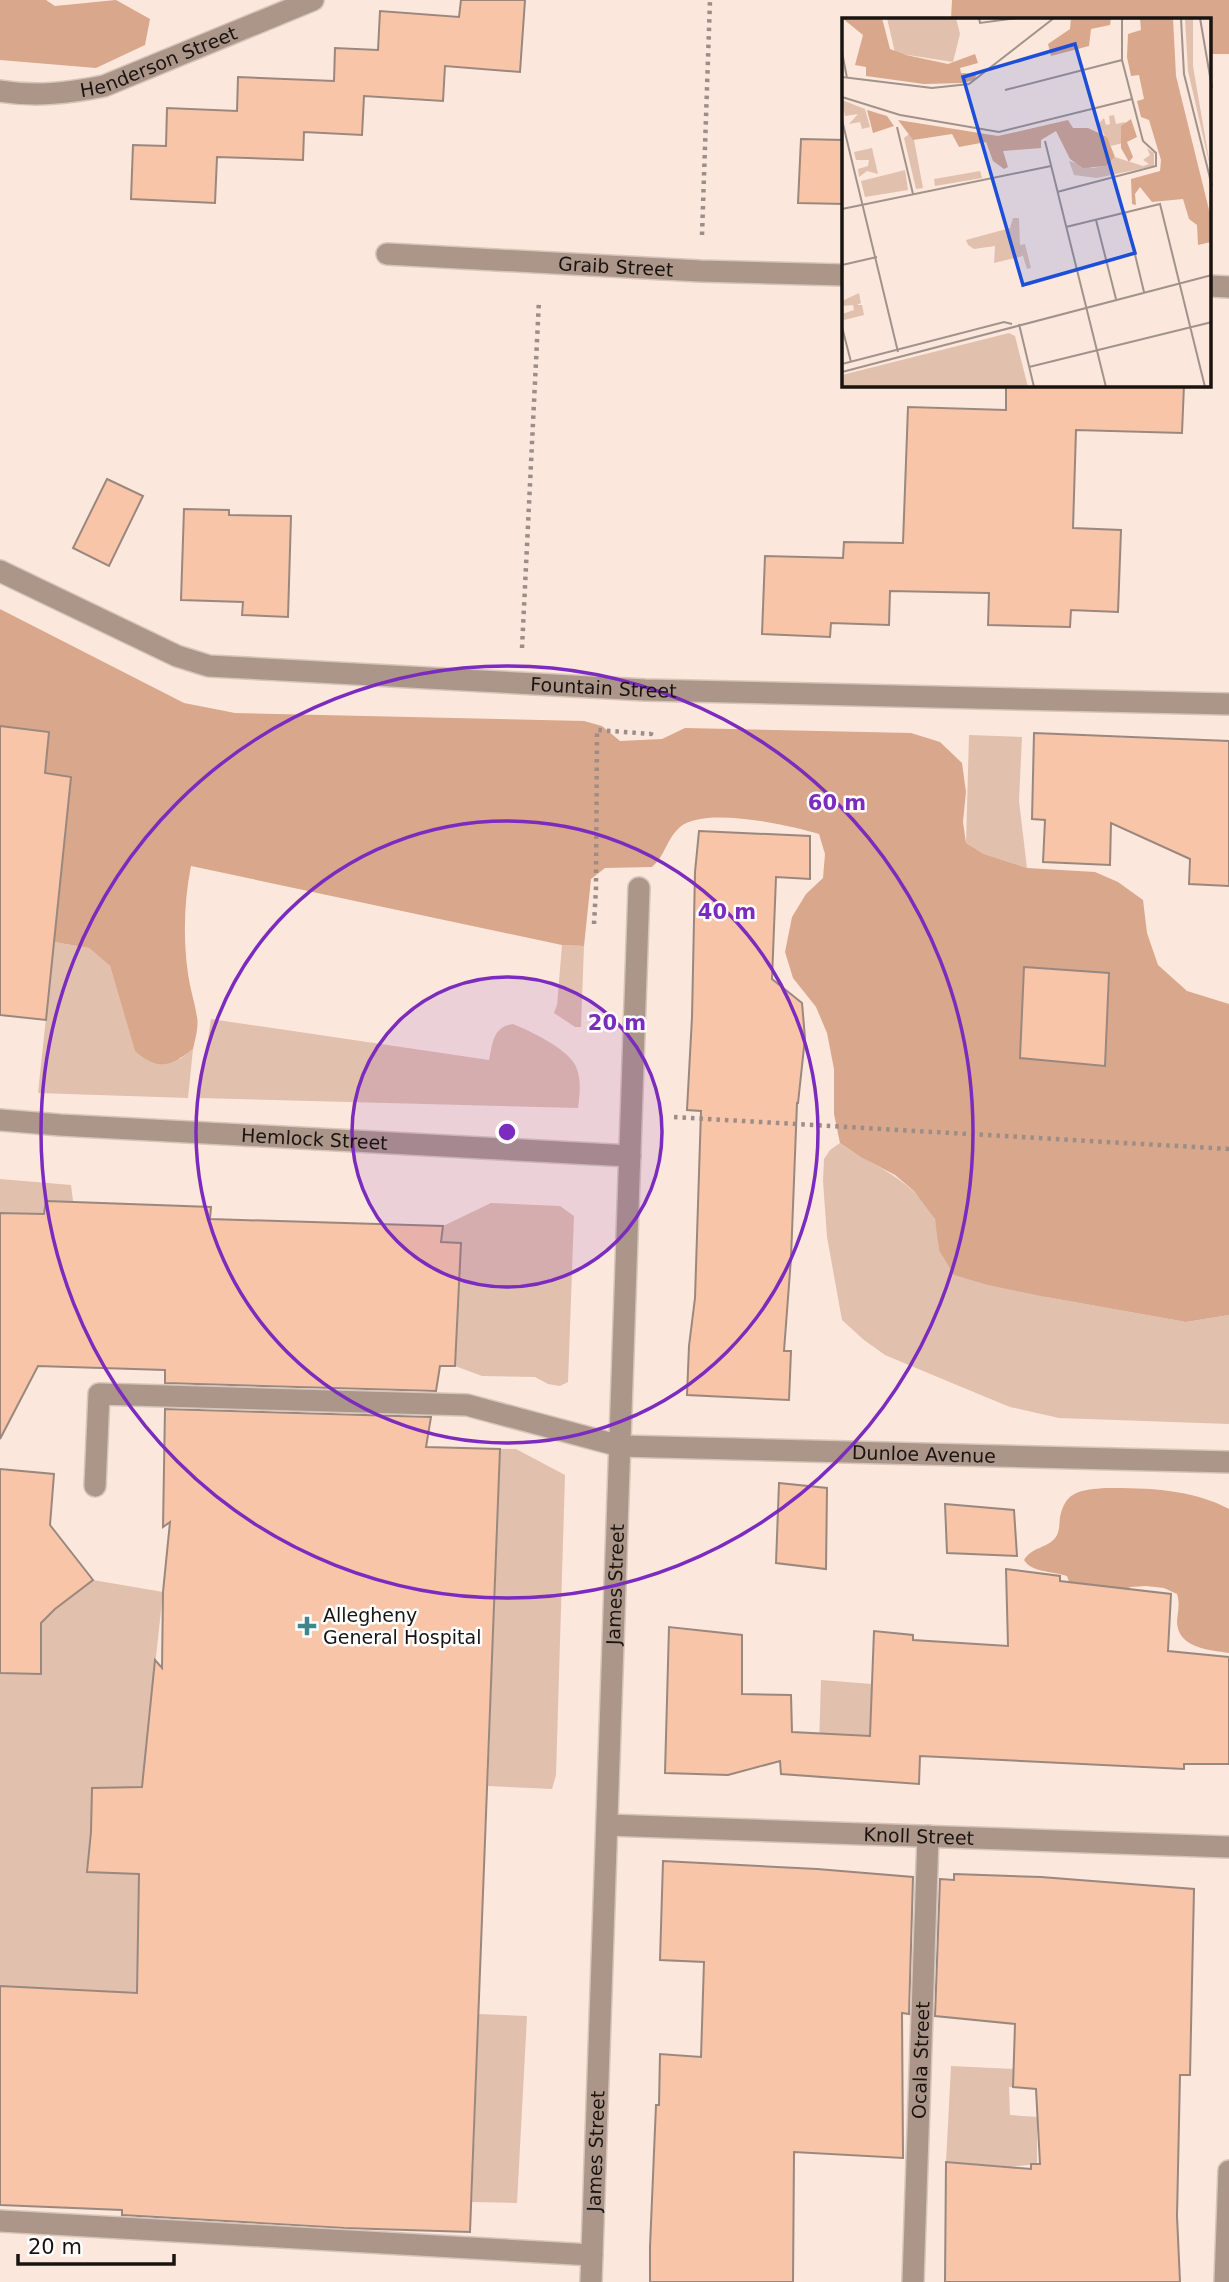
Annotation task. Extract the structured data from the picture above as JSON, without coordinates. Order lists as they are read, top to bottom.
{
  "streets": {
    "street": [
      "Henderson Street",
      "Graib Street",
      "Fountain Street",
      "Hemlock Street",
      "Dunloe Avenue",
      "James Street",
      "Knoll Street",
      "Ocala Street"
    ]
  },
  "crossings": [
    ["Hemlock Street", "James Street"],
    ["Dunloe Avenue", "James Street"],
    ["James Street", "Knoll Street"],
    ["Knoll Street", "Ocala Street"]
  ],
  "places": {
    "health": ["Allegheny General Hospital"]
  },
  "scale_bar": "20 m",
  "rings": ["60 m", "40 m", "20 m"]
}
